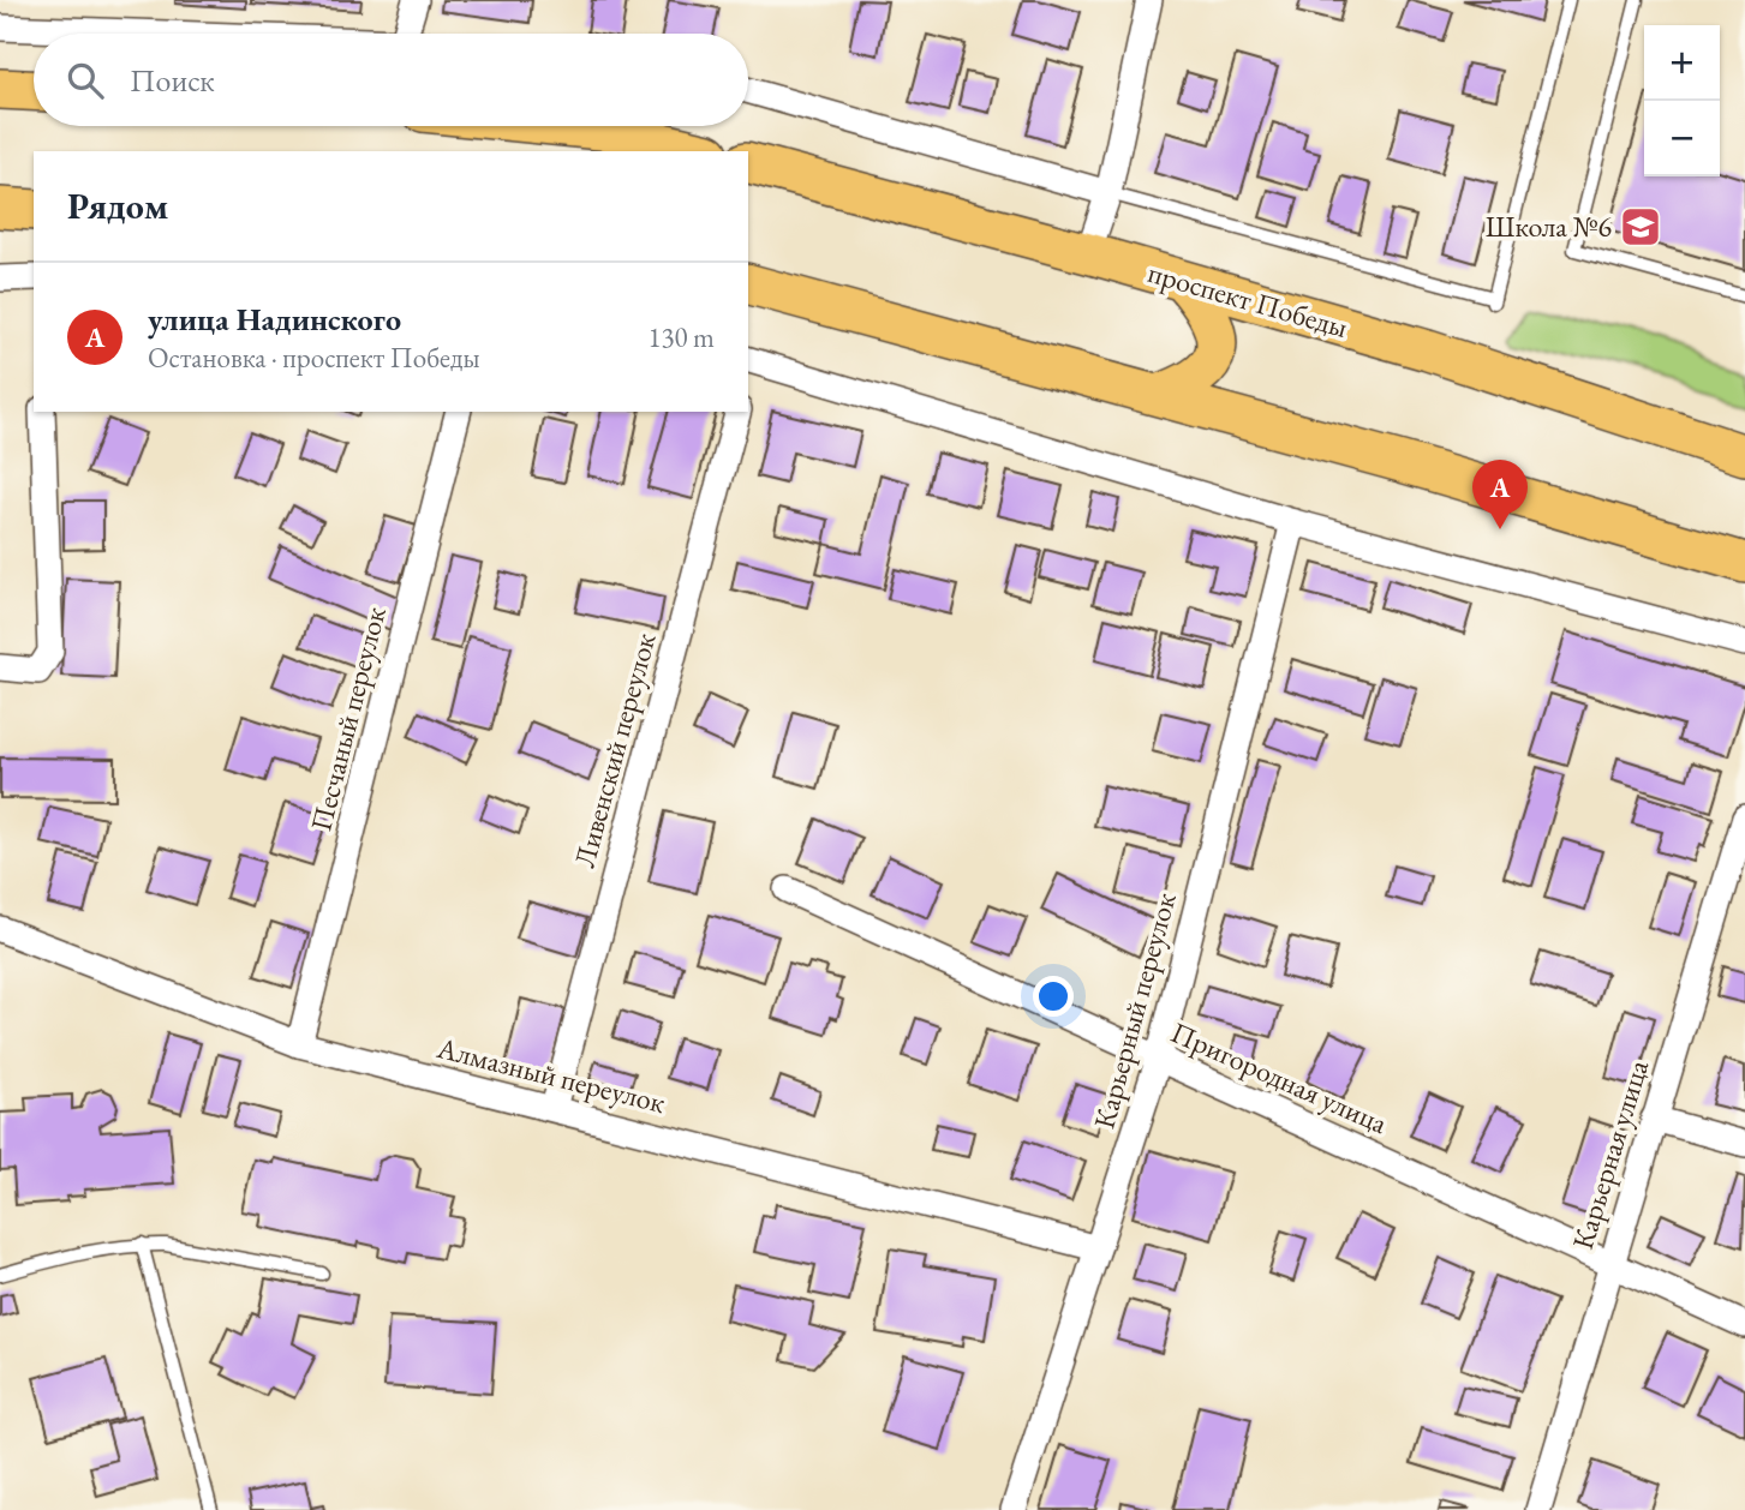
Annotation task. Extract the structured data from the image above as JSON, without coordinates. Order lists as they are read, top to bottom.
{
  "streets": {
    "main road": ["проспект Победы"],
    "street": [
      "Песчаный переулок",
      "Ливенский переулок",
      "Карьерный переулок",
      "Алмазный переулок",
      "Пригородная улица",
      "Карьерная улица"
    ]
  },
  "crossings": [
    ["Песчаный переулок", "Алмазный переулок"],
    ["Ливенский переулок", "Алмазный переулок"],
    ["Карьерный переулок", "Алмазный переулок"],
    ["Карьерный переулок", "Пригородная улица"],
    ["Пригородная улица", "Карьерная улица"]
  ],
  "places": {
    "school or university": ["Школа №6"]
  },
  "page": {
    "map_buttons": ["+", "−"],
    "search": "Поиск",
    "heading": "Рядом",
    "list": [
      {
        "mark": "A",
        "name": "улица Надинского",
        "note": "Остановка · проспект Победы",
        "value": "130 m"
      }
    ],
    "pins": "A"
  }
}
